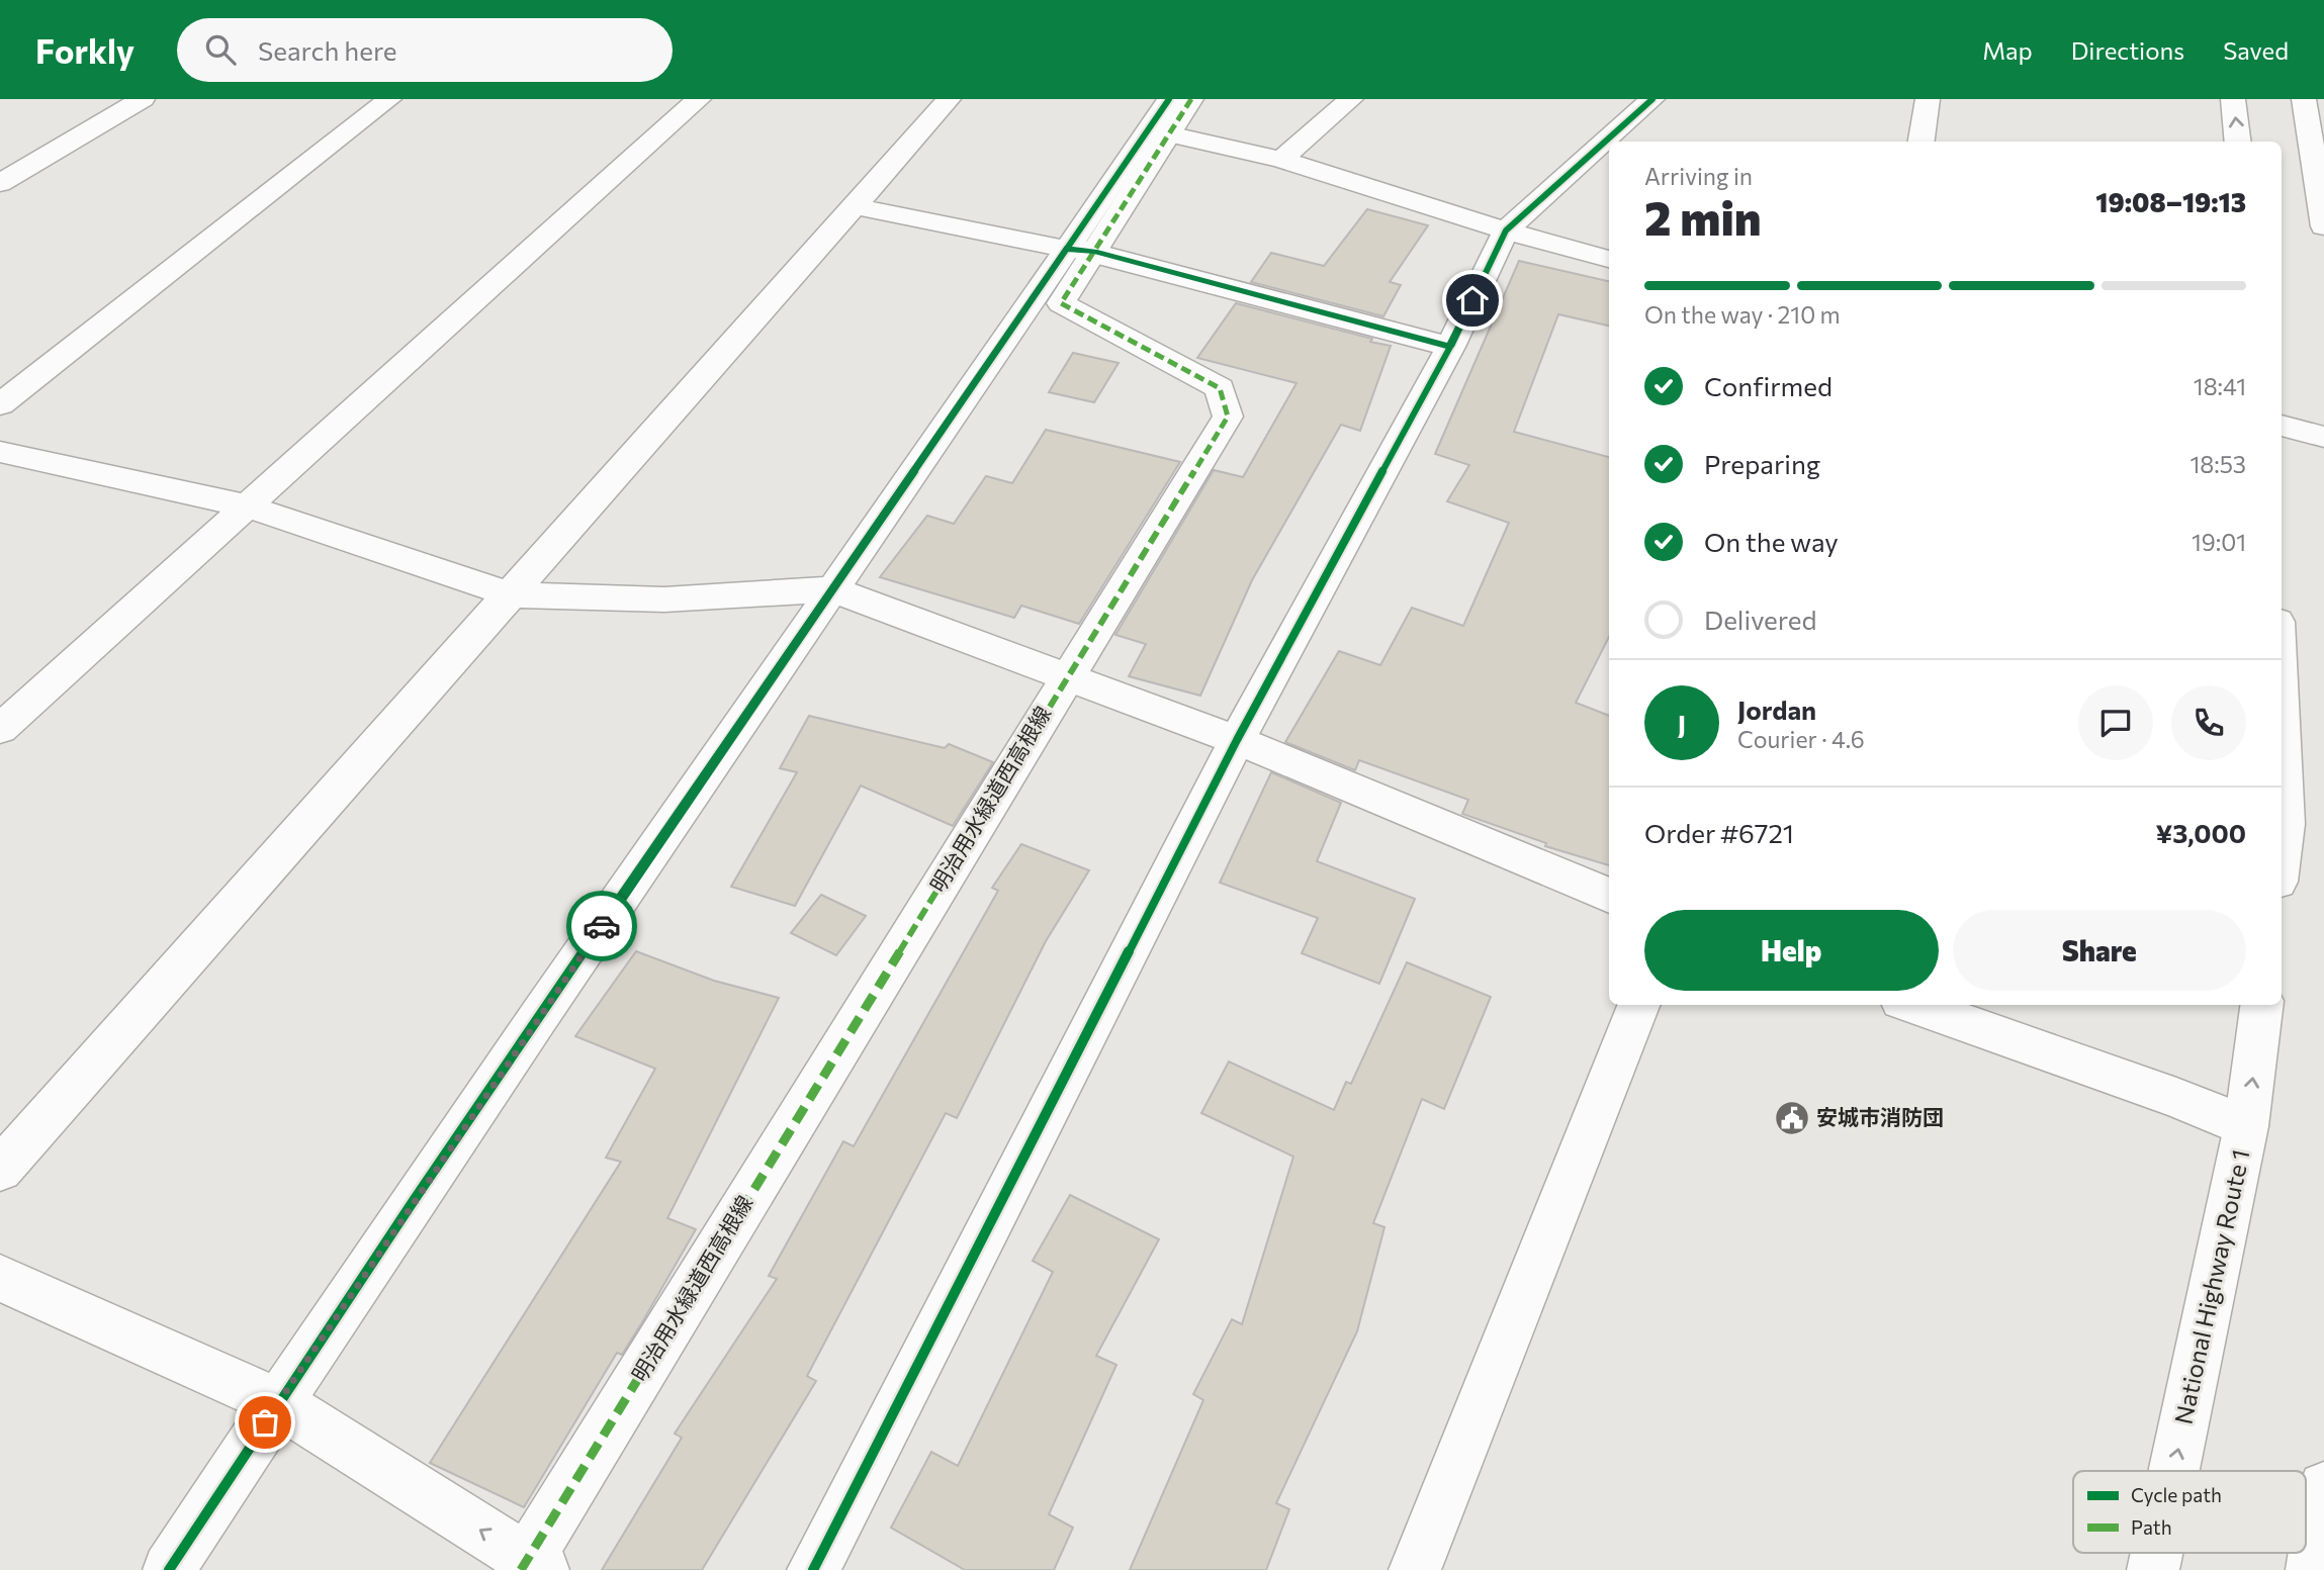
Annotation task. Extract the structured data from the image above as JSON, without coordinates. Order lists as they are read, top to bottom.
{
  "streets": {
    "main road": ["明治用水緑道西高根線", "National Highway Route 1"]
  },
  "one_way": ["National Highway Route 1"],
  "places": {
    "public building": ["安城市消防団"]
  },
  "legend": ["Cycle path", "Path"],
  "page": {
    "header": "Forkly",
    "search": "Search here",
    "nav": ["Map", "Directions", "Saved"],
    "heading": ["2 min", "Arriving in", "19:08–19:13"],
    "panel": [
      "Jordan",
      "Courier · 4.6",
      "Order #6721",
      "¥3,000"
    ],
    "bar": "On the way · 210 m",
    "list": [
      ["Confirmed", "18:41"],
      ["Preparing", "18:53"],
      ["On the way", "19:01"],
      "Delivered"
    ],
    "round": "J",
    "buttons": ["Help", "Share"]
  }
}
